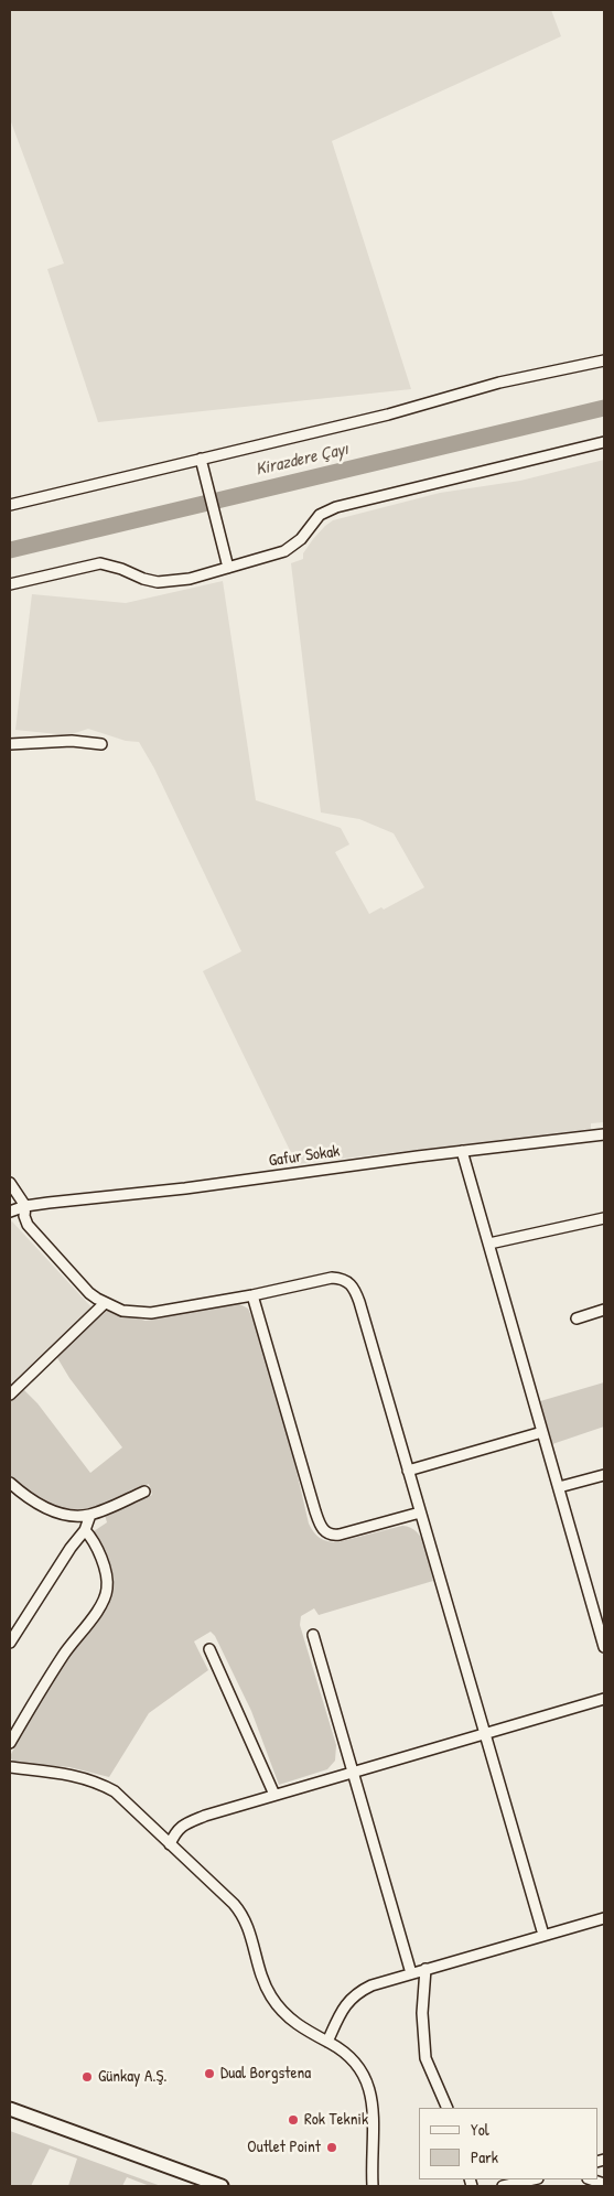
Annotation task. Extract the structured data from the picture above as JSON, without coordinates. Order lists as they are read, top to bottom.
{
  "streets": {
    "street": ["Gafur Sokak"]
  },
  "water": ["Kirazdere Çayı"],
  "places": [
    "Dual Borgstena",
    "Günkay A.Ş.",
    "Rok Teknik",
    "Outlet Point"
  ],
  "legend": ["Yol", "Park"]
}
